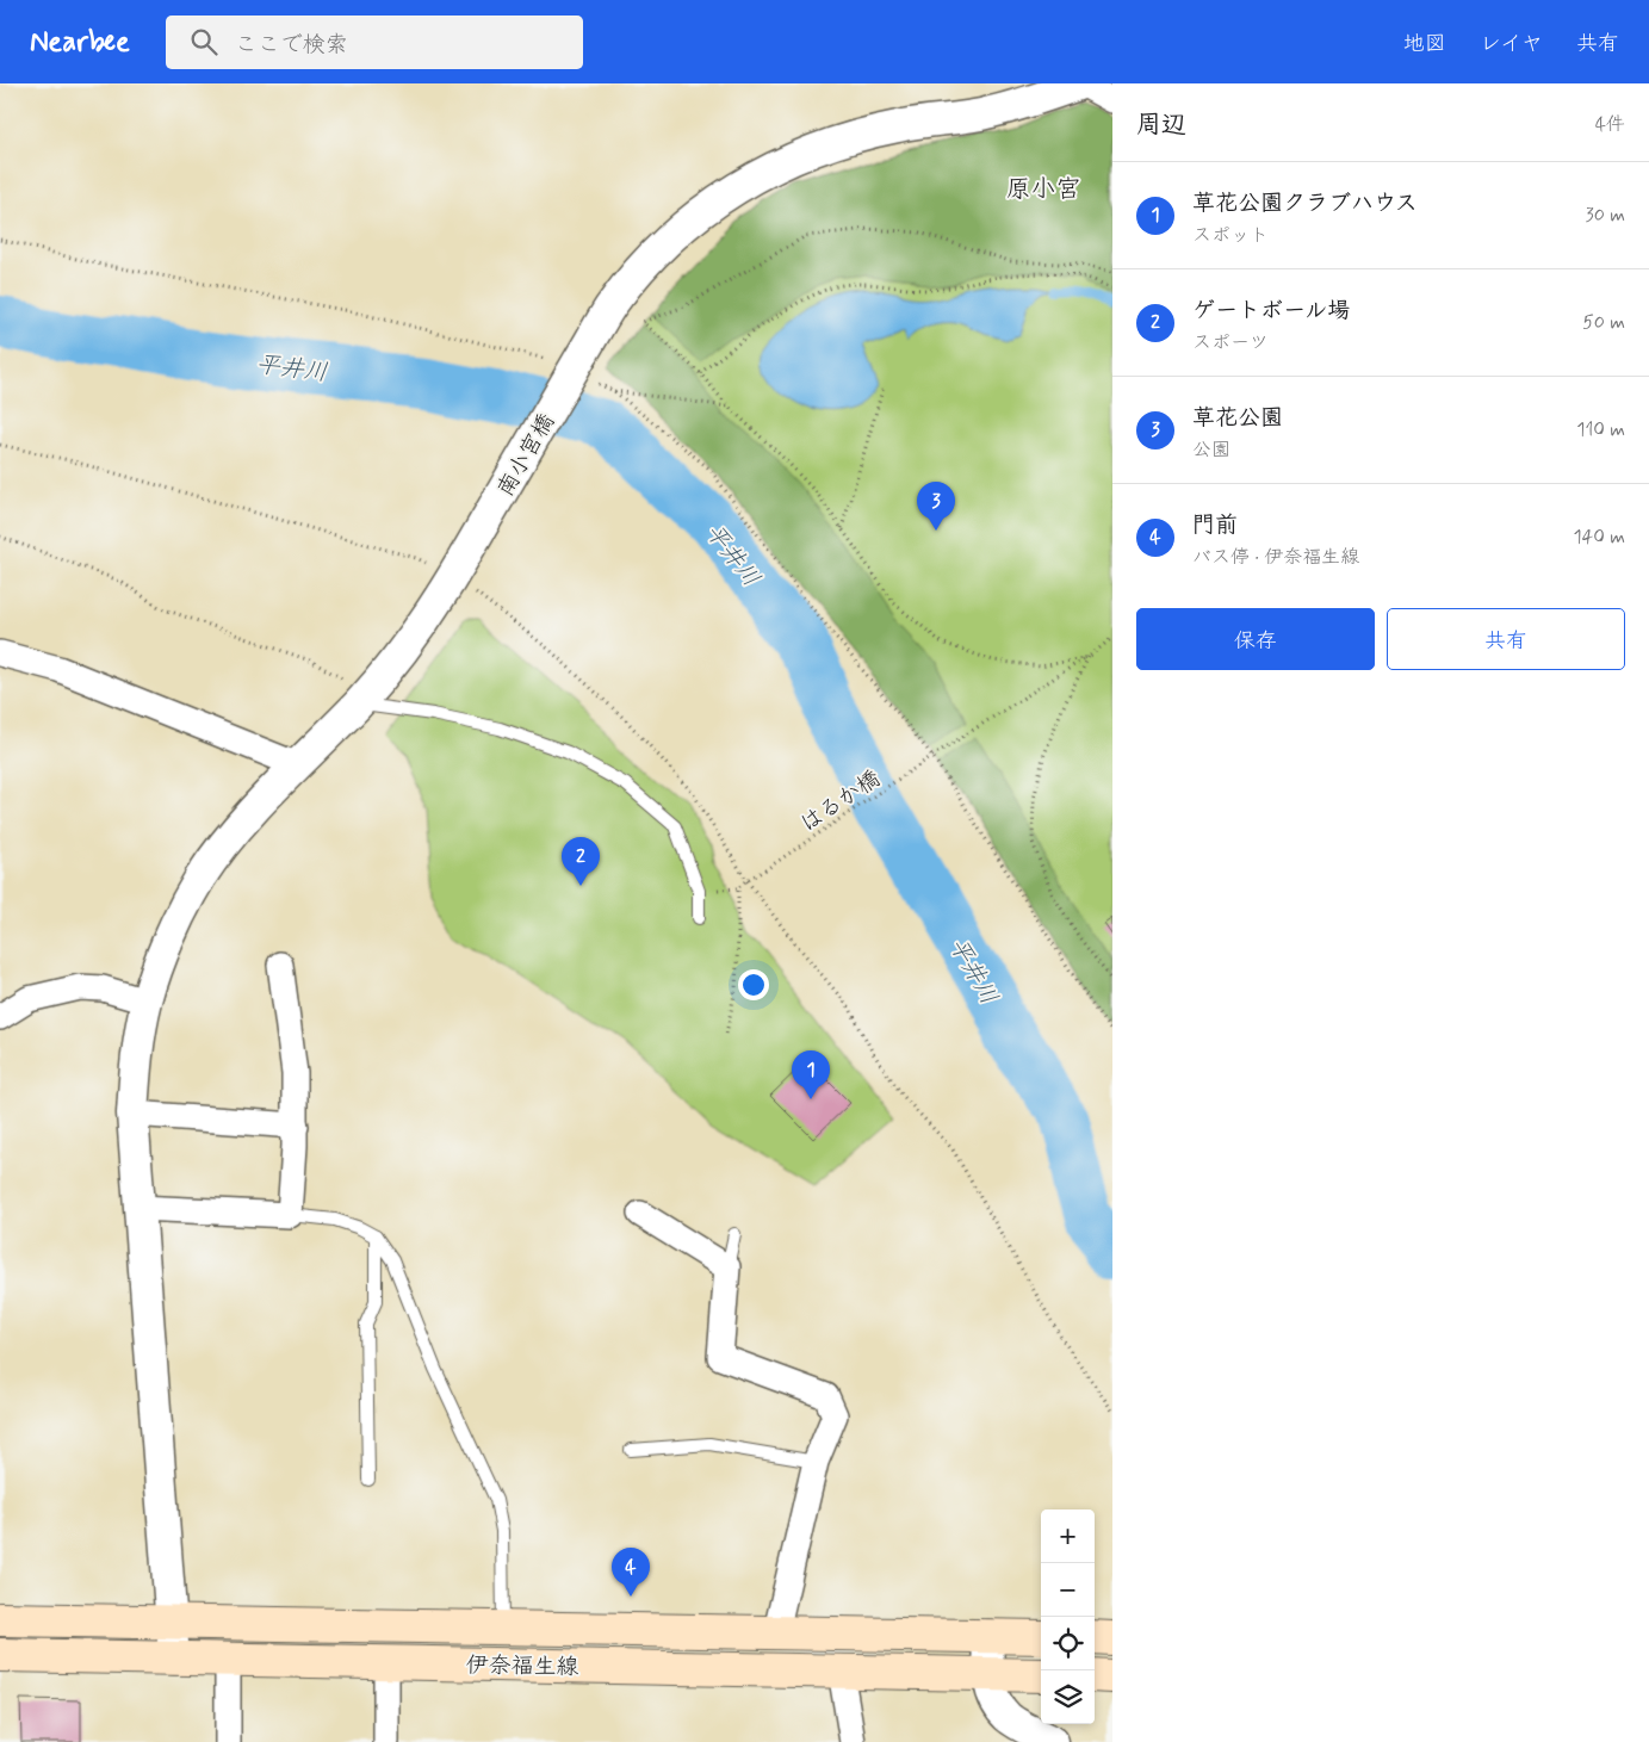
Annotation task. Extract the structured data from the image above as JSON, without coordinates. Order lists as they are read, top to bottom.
{
  "streets": {
    "main road": ["伊奈福生線"],
    "street": ["南小宮橋"],
    "path": ["はるか橋"]
  },
  "crossings": [
    ["南小宮橋", "伊奈福生線"]
  ],
  "districts": ["原小宮"],
  "water": ["平井川"],
  "page": {
    "header": "Nearbee",
    "search": "ここで検索",
    "nav": ["地図", "レイヤ", "共有"],
    "heading": ["周辺", "4件"],
    "list": [
      {
        "mark": "1",
        "name": "草花公園クラブハウス",
        "note": "スポット",
        "value": "30 m"
      },
      {
        "mark": "2",
        "name": "ゲートボール場",
        "note": "スポーツ",
        "value": "50 m"
      },
      {
        "mark": "3",
        "name": "草花公園",
        "note": "公園",
        "value": "110 m"
      },
      {
        "mark": "4",
        "name": "門前",
        "note": "バス停 · 伊奈福生線",
        "value": "140 m"
      }
    ],
    "pins": [
      "3",
      "2",
      "1",
      "4"
    ],
    "buttons": ["保存", "共有"],
    "map_buttons": ["+", "−"]
  }
}
